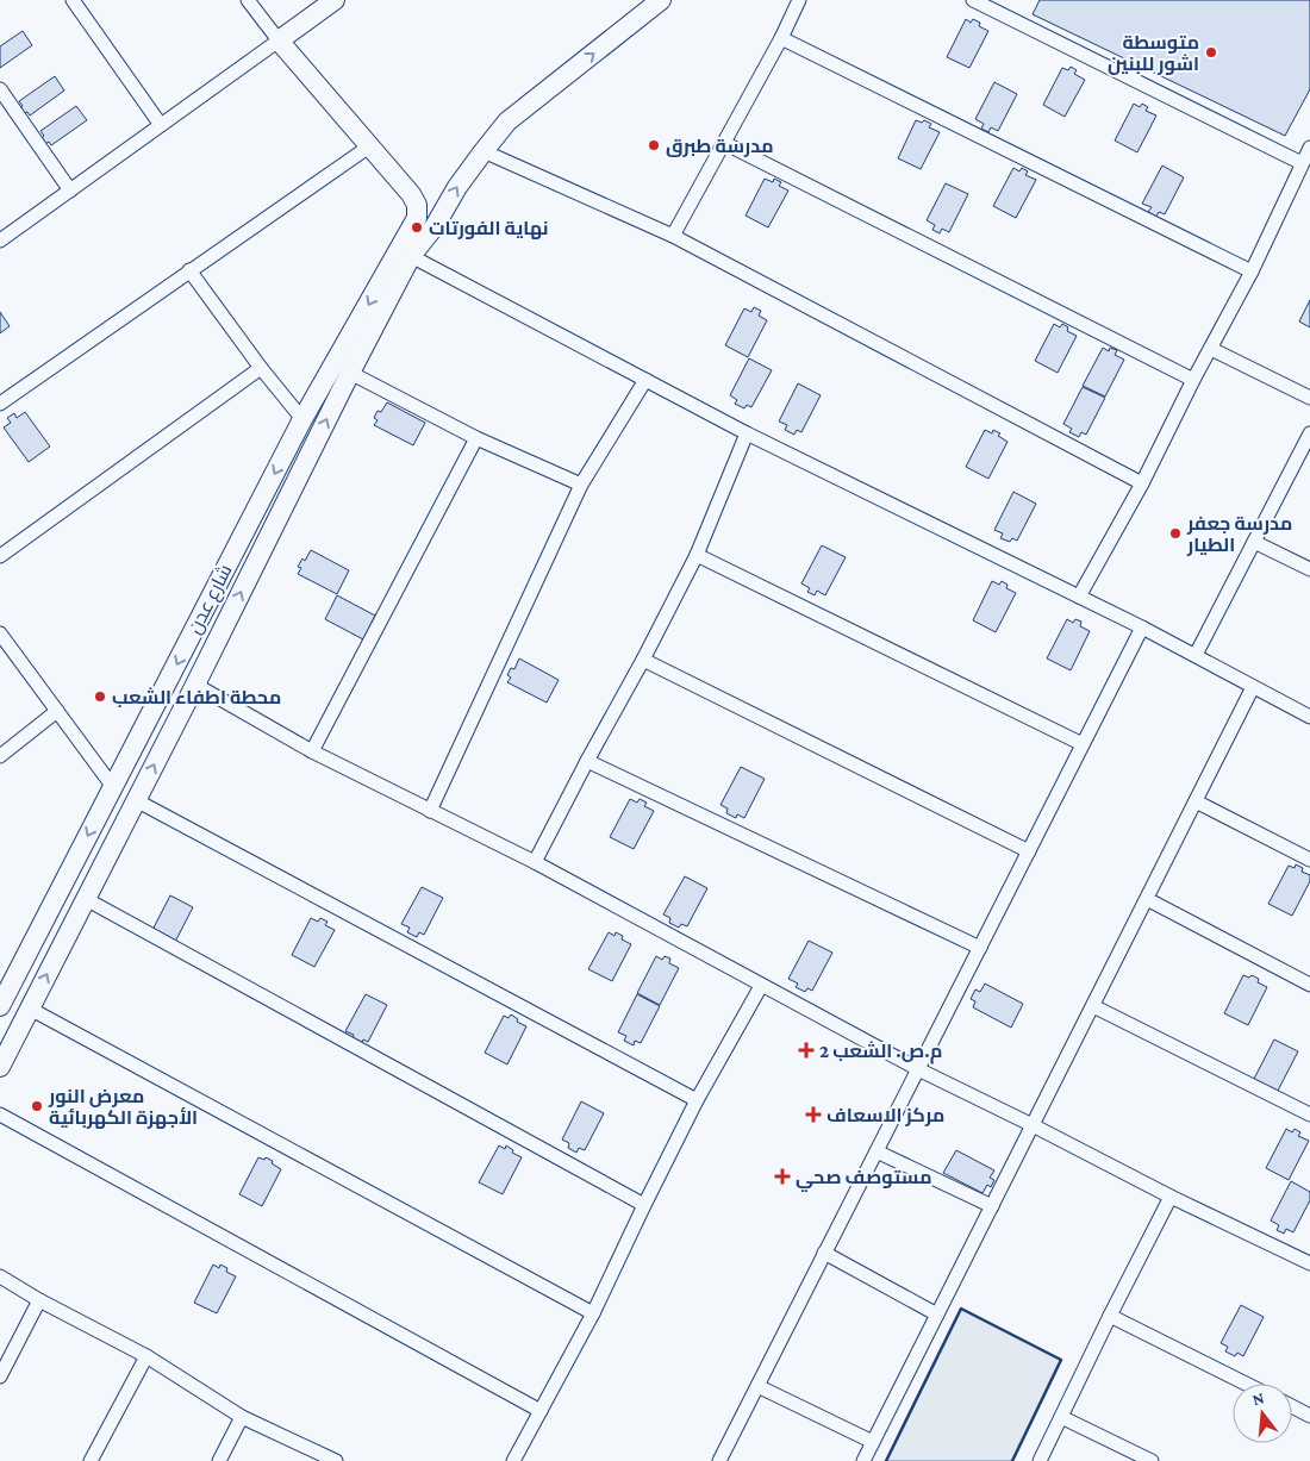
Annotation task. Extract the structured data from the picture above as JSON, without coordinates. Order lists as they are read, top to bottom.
{
  "streets": {
    "street": ["شارع عدن"]
  },
  "places": {
    "other": [
      "متوسطة اشور للبنين",
      "مدرسة طبرق",
      "نهاية الفورتات",
      "مدرسة جعفر الطيار",
      "محطة اطفاء الشعب",
      "معرض النور الأجهزة الكهربائية"
    ],
    "health": ["م.ص. الشعب 2", "مركز الاسعاف", "مستوصف صحي"]
  },
  "north": "top"
}
